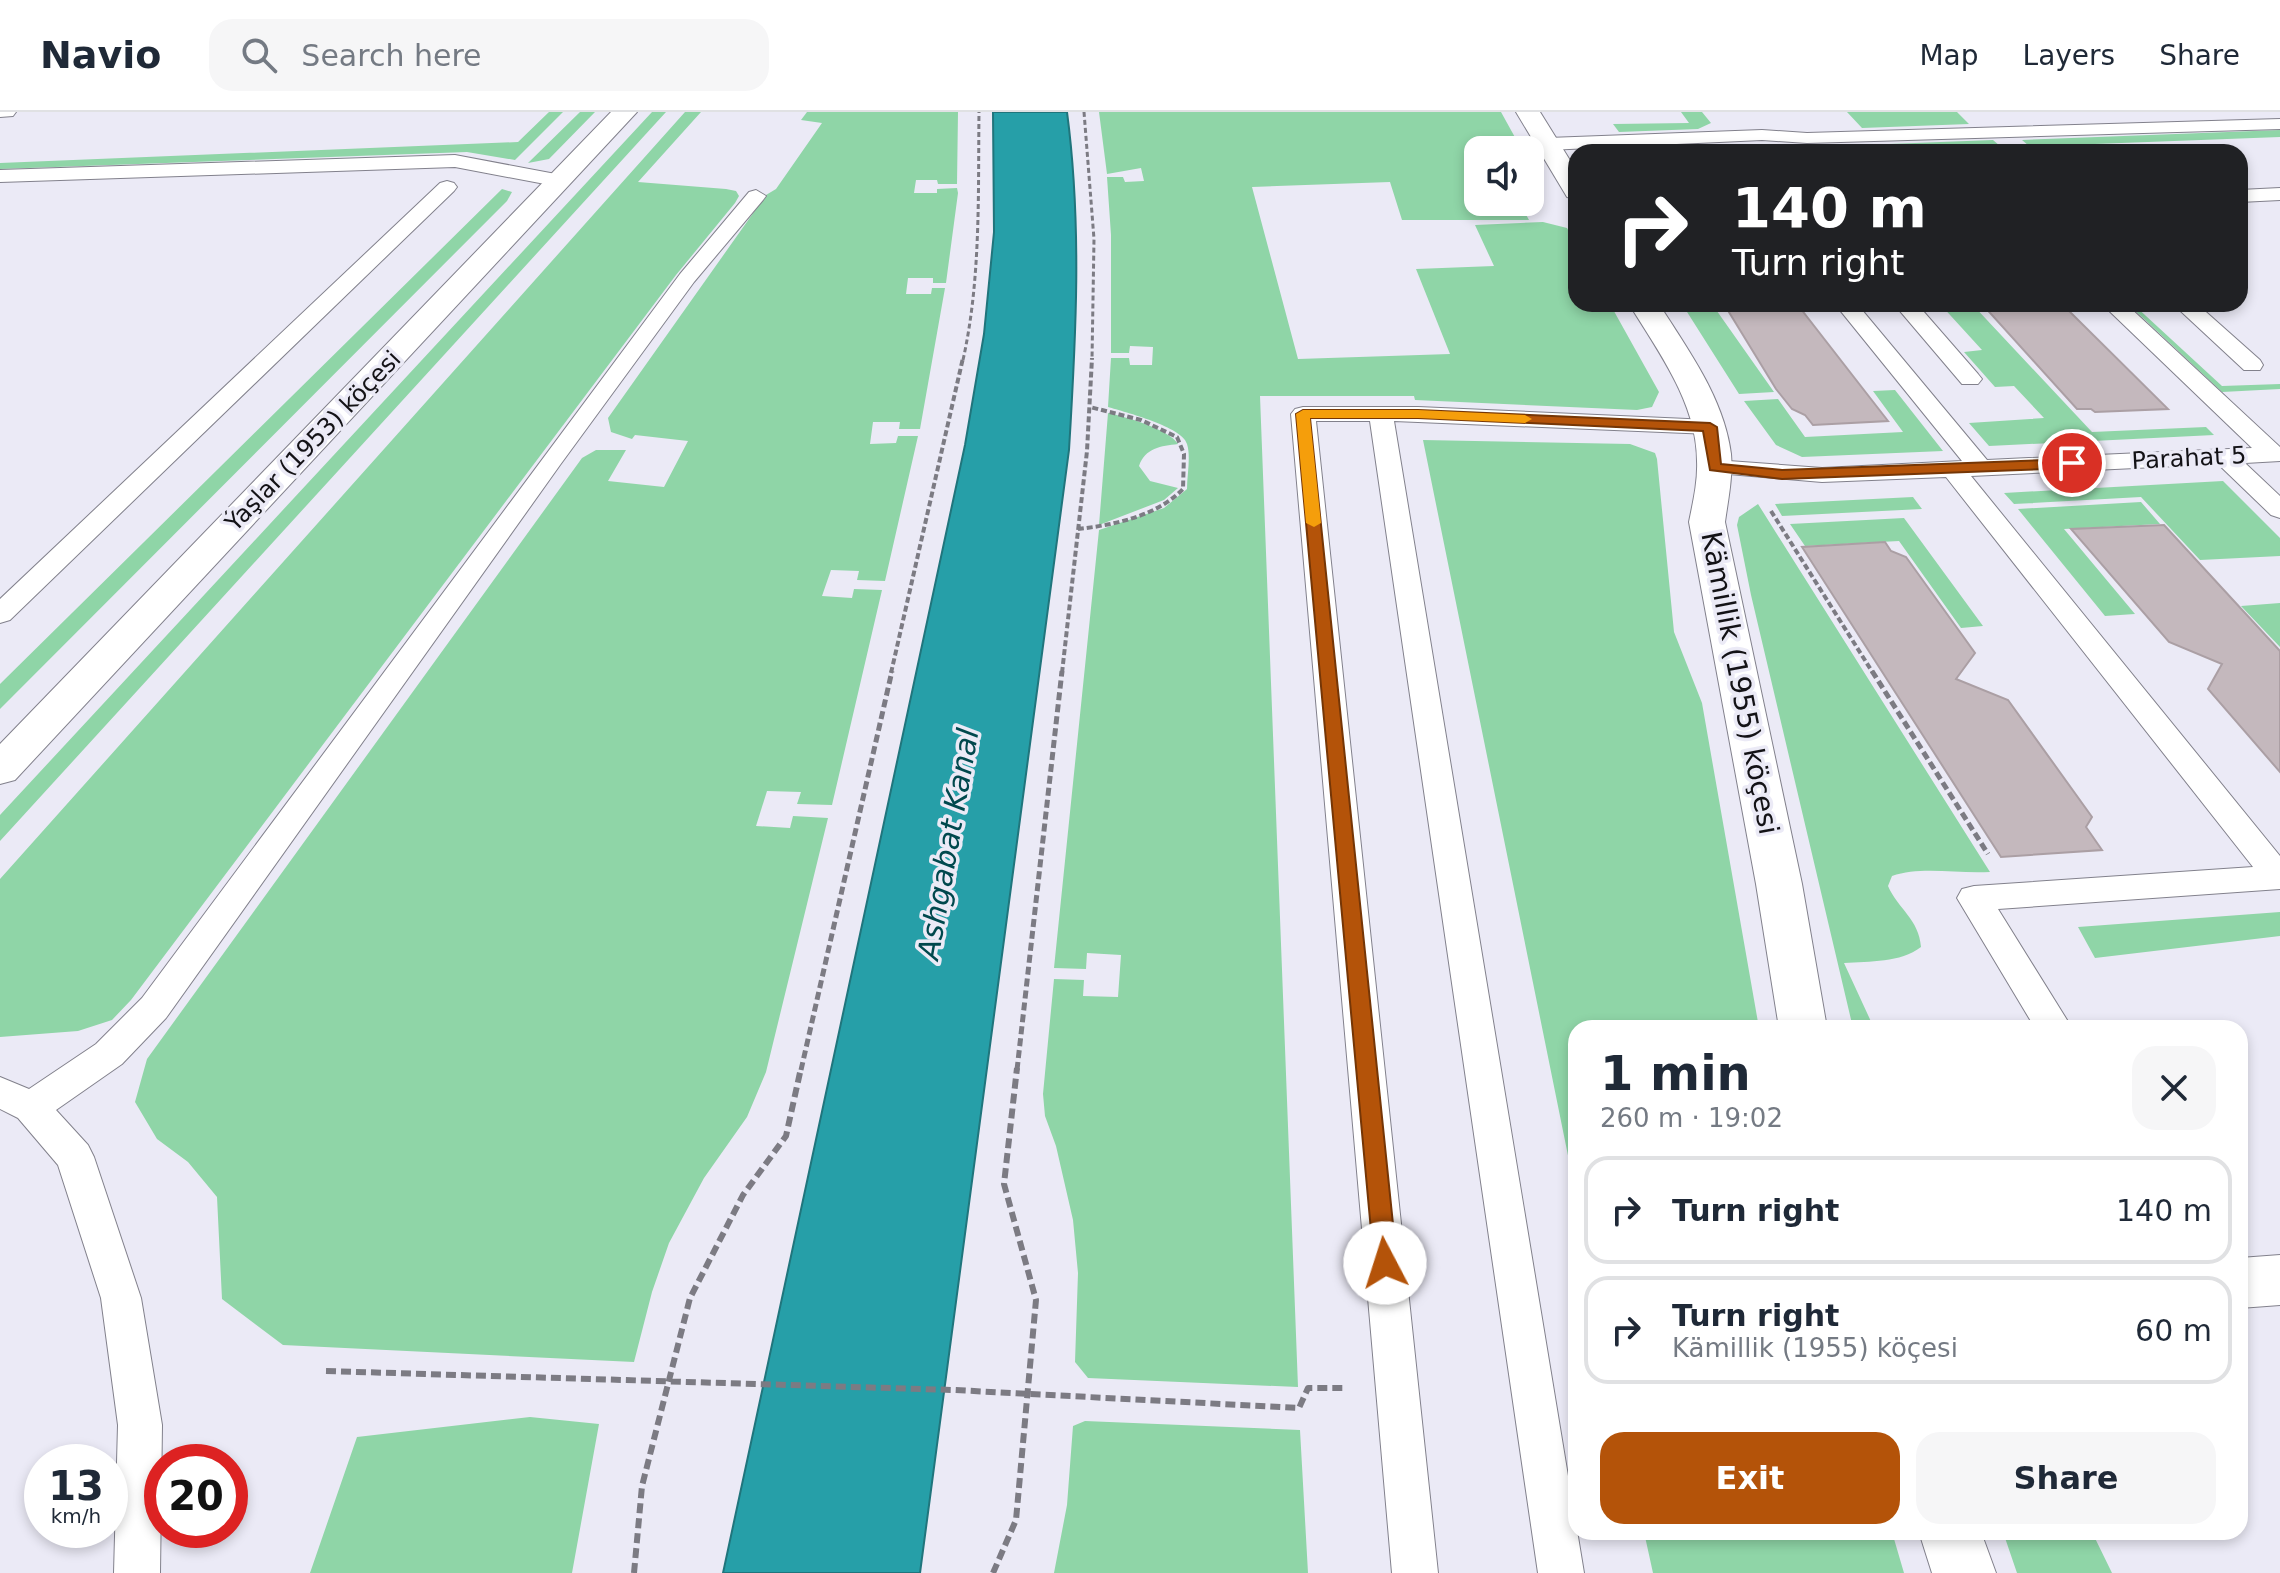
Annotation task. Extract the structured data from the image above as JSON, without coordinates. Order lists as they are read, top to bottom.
{
  "streets": {
    "street": ["Ýaşlar (1953) köçesi", "Kämillik (1955) köçesi"],
    "lane": ["Parahat 5"]
  },
  "crossings": [
    ["Parahat 5", "Kämillik (1955) köçesi"]
  ],
  "water": ["Ashgabat Kanal"],
  "page": {
    "header": "Navio",
    "search": "Search here",
    "nav": ["Map", "Layers", "Share"],
    "turn": ["140 m", "Turn right"],
    "heading": ["1 min", "260 m · 19:02"],
    "list": [
      {
        "name": "Turn right",
        "value": "140 m"
      },
      {
        "name": "Turn right",
        "note": "Kämillik (1955) köçesi",
        "value": "60 m"
      }
    ],
    "buttons": ["Exit", "Share"],
    "speed": "13 km/h",
    "limit": "20"
  }
}
